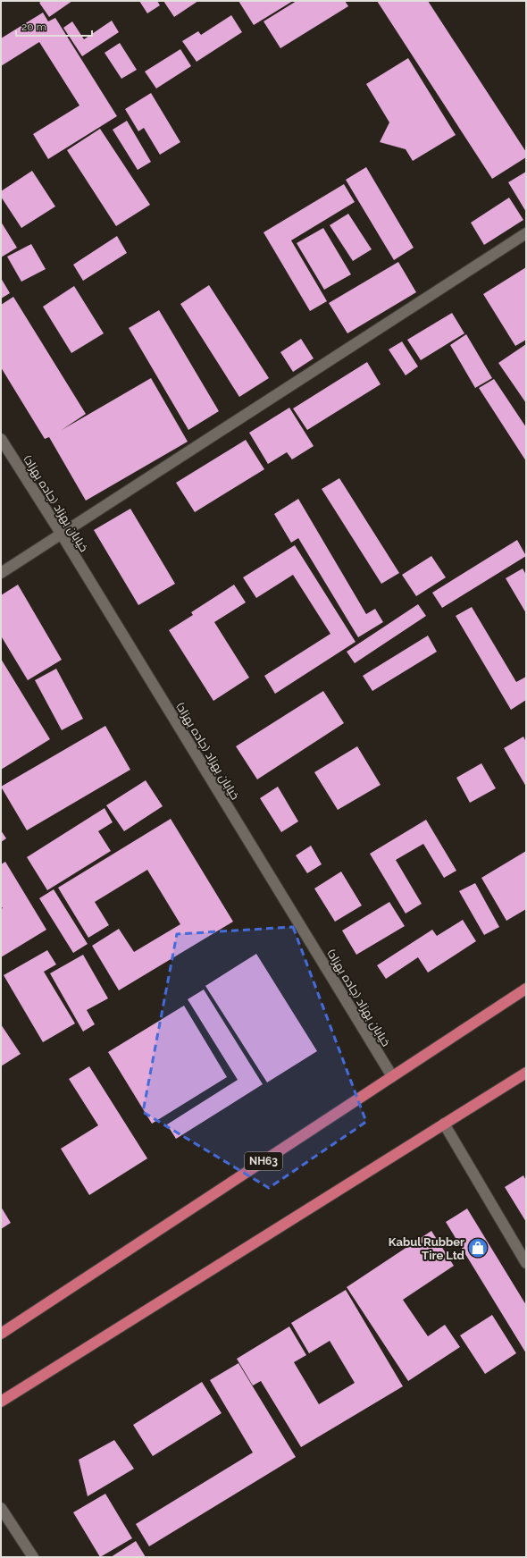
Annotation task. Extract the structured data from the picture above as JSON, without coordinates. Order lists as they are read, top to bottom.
{
  "streets": {
    "highway": ["NH63"],
    "street": ["خیابان بهزاد (جاده بهزاد)"]
  },
  "crossings": [
    ["خیابان بهزاد (جاده بهزاد)", "NH63"]
  ],
  "places": {
    "shop": ["Kabul Rubber Tire Ltd"]
  },
  "scale_bar": "20 m"
}
